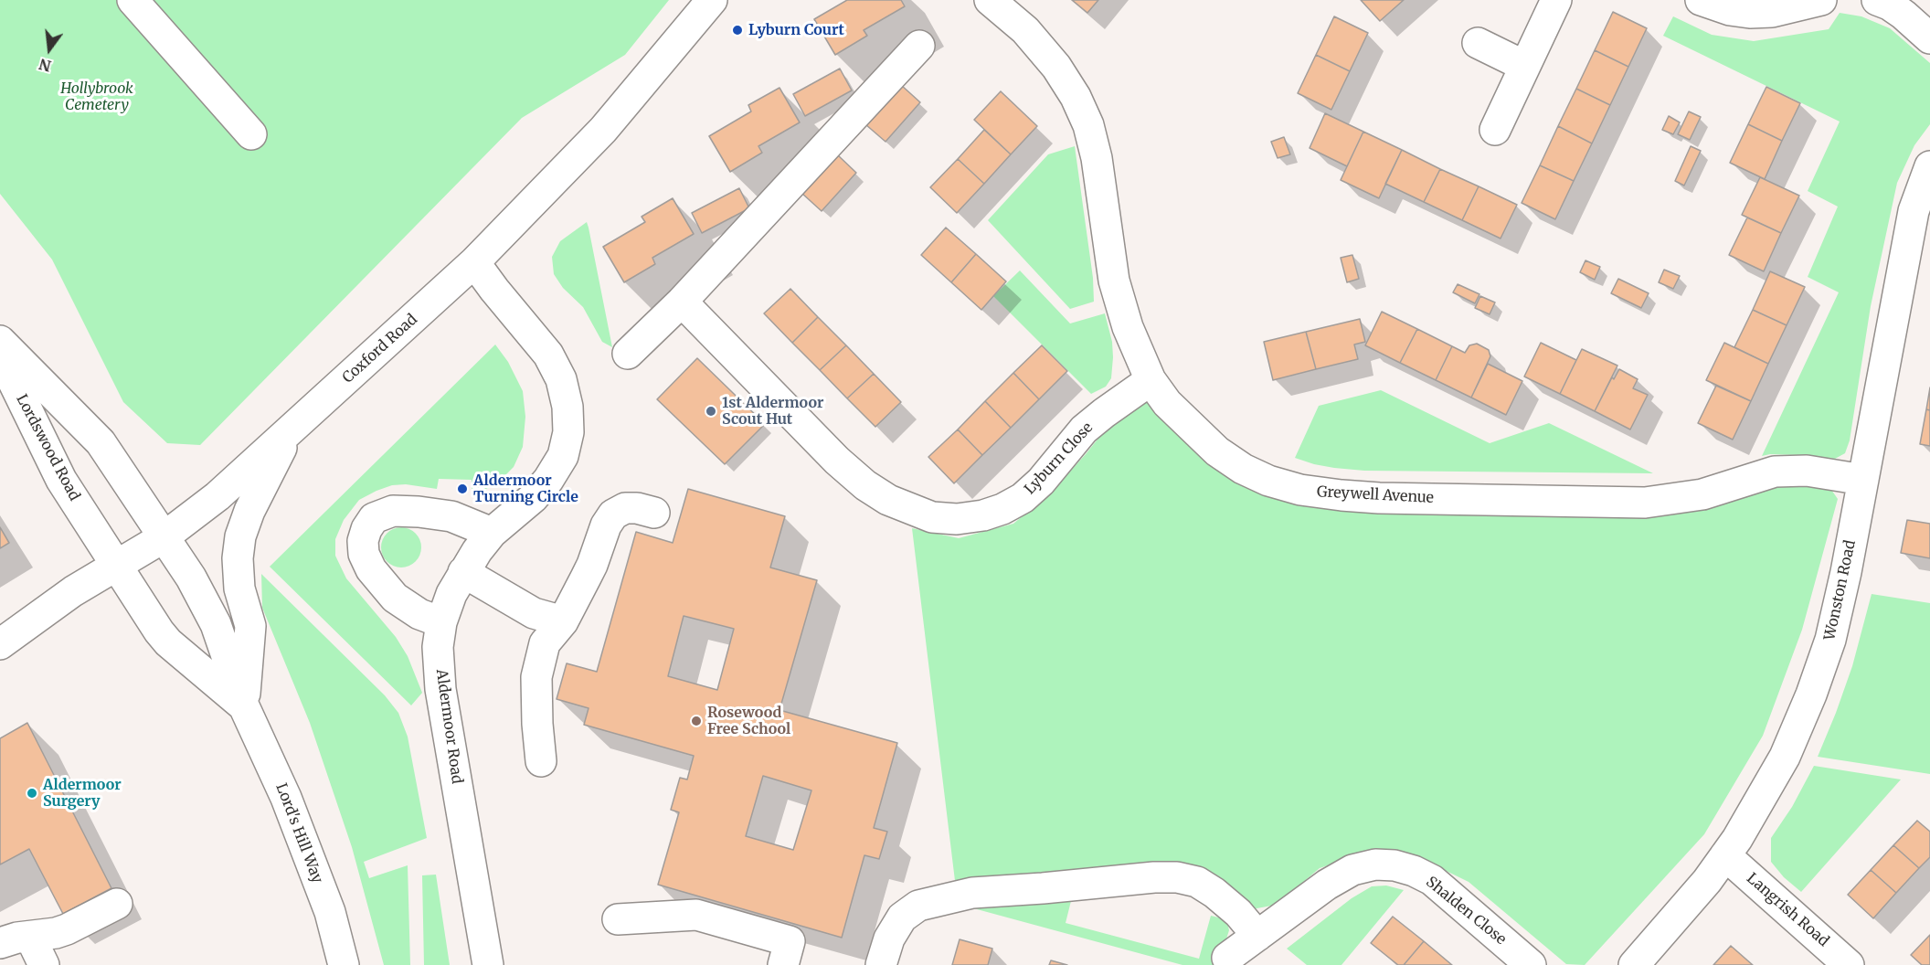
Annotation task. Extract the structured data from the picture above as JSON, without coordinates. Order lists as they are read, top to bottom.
{
  "streets": {
    "street": [
      "Coxford Road",
      "Lordswood Road",
      "Lyburn Close",
      "Greywell Avenue",
      "Wonston Road",
      "Aldermoor Road",
      "Lord's Hill Way",
      "Langrish Road",
      "Shalden Close"
    ]
  },
  "crossings": [
    ["Coxford Road", "Lordswood Road"],
    ["Coxford Road", "Aldermoor Road"],
    ["Coxford Road", "Lord's Hill Way"],
    ["Lordswood Road", "Lord's Hill Way"],
    ["Lyburn Close", "Greywell Avenue"],
    ["Greywell Avenue", "Wonston Road"],
    ["Wonston Road", "Langrish Road"]
  ],
  "parks": ["Hollybrook Cemetery"],
  "places": [
    "Lyburn Court",
    "1st Aldermoor Scout Hut",
    "Aldermoor Turning Circle",
    "Rosewood Free School",
    "Aldermoor Surgery"
  ],
  "north": "bottom"
}
